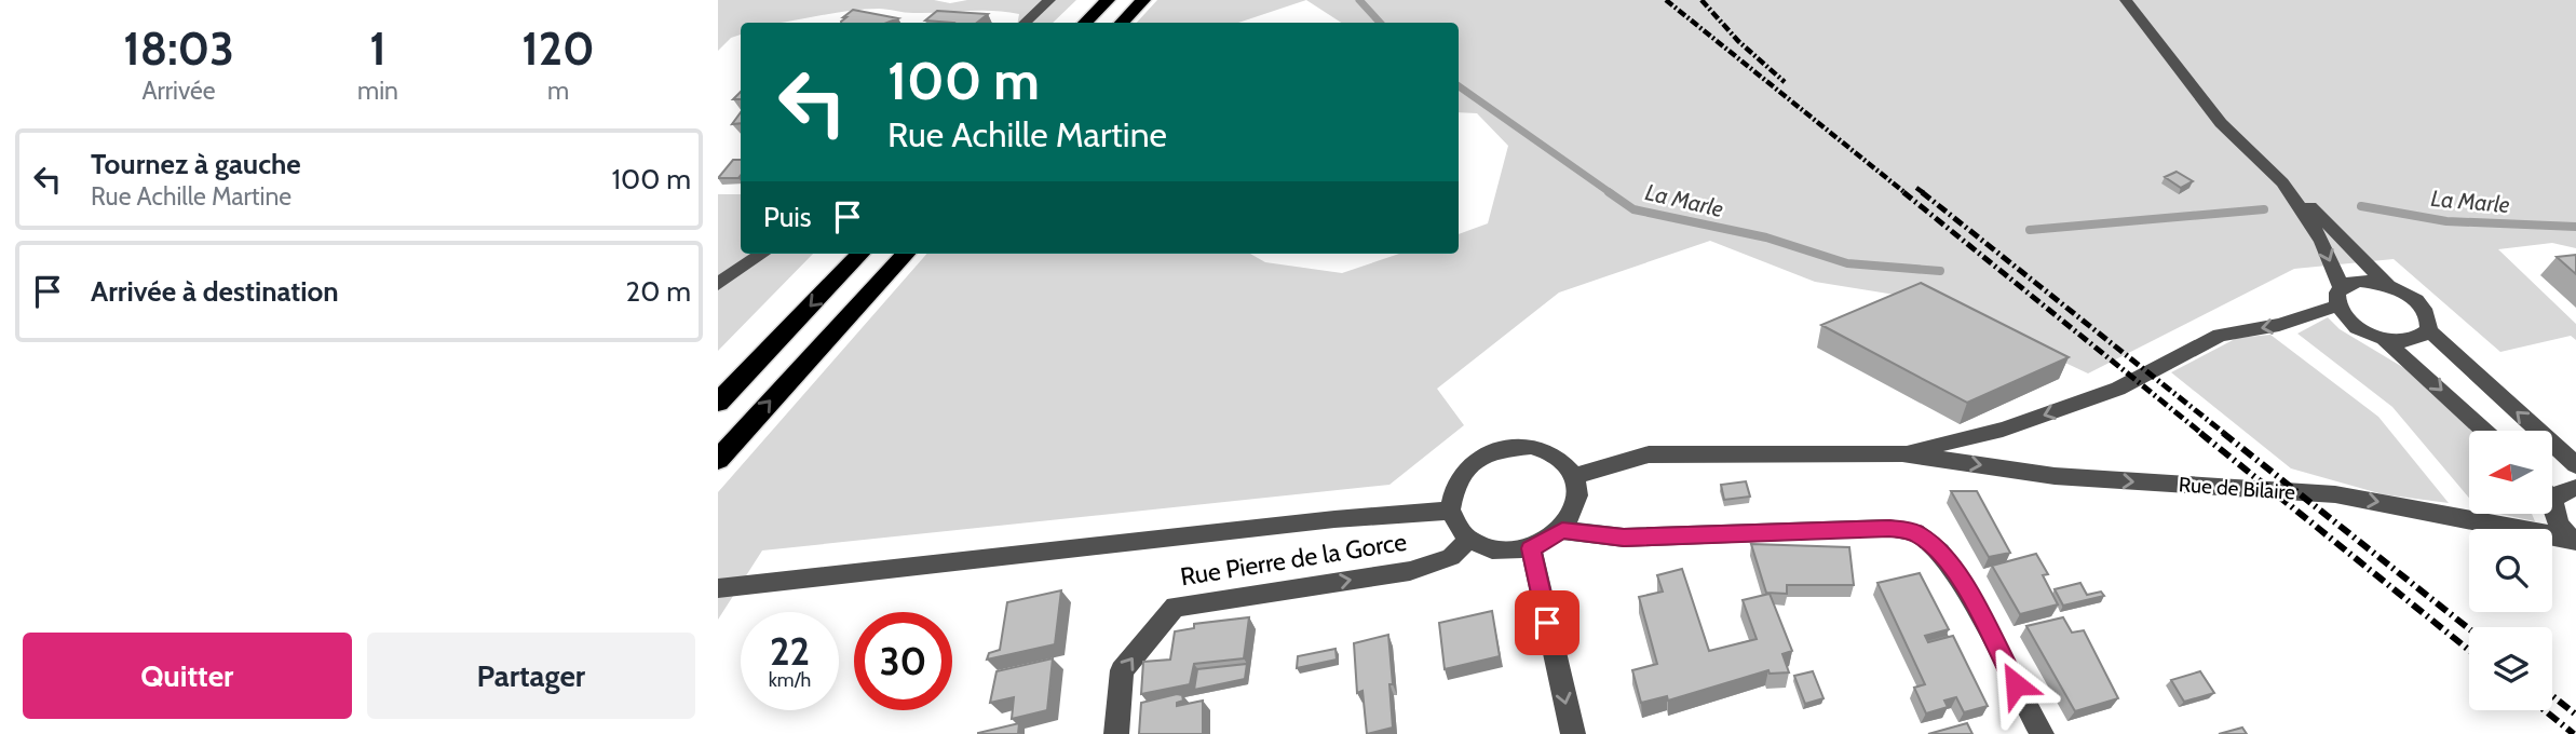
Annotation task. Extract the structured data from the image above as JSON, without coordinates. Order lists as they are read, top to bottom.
{
  "streets": {
    "street": ["Rue de Bilaire", "Rue Pierre de la Gorce"]
  },
  "crossings": [
    ["Rue de Bilaire", "Rue Pierre de la Gorce"]
  ],
  "water": ["La Marle"],
  "north": "left",
  "page": {
    "eta": [
      "18:03",
      "Arrivée",
      "1",
      "min",
      "120",
      "m"
    ],
    "turn": ["100 m", "Rue Achille Martine"],
    "list": [
      {
        "name": "Tournez à gauche",
        "note": "Rue Achille Martine",
        "value": "100 m"
      },
      {
        "name": "Arrivée à destination",
        "value": "20 m"
      }
    ],
    "then": "Puis",
    "speed": "22 km/h",
    "limit": "30",
    "buttons": ["Quitter", "Partager"]
  }
}
